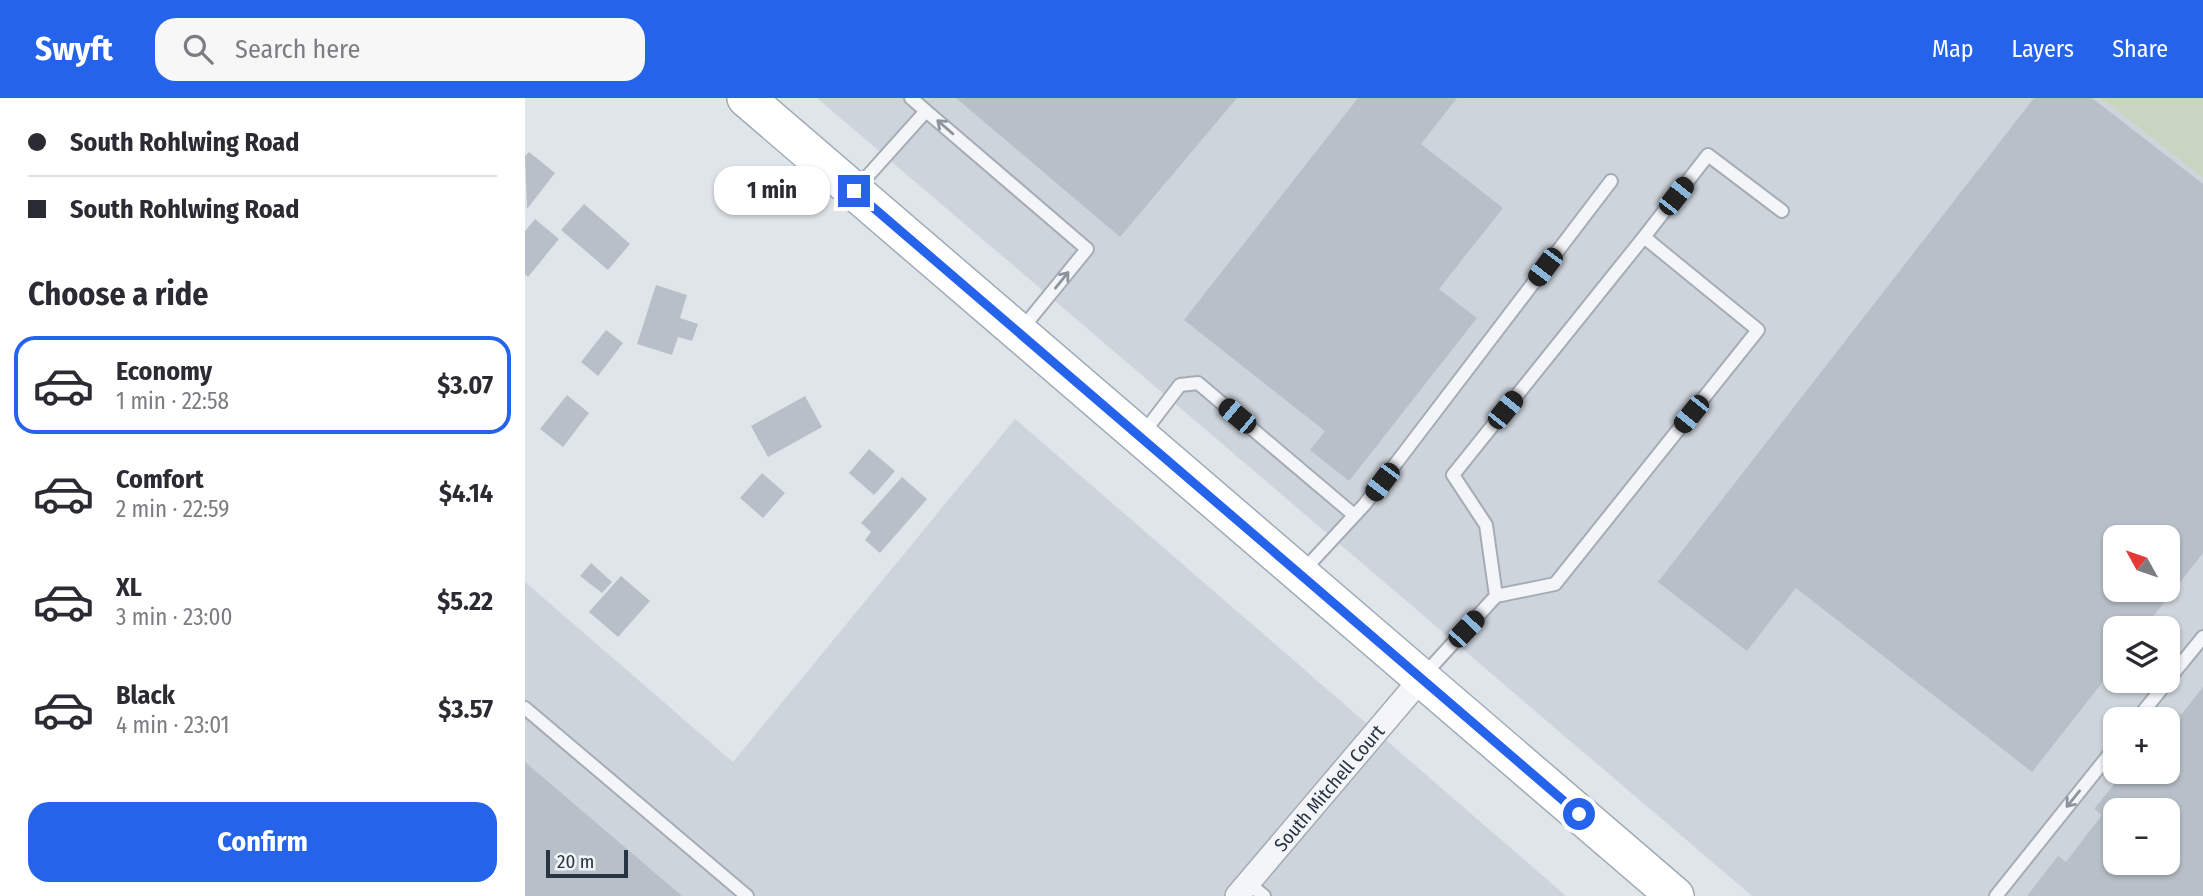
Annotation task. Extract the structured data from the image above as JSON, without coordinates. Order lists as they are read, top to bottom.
{
  "streets": {
    "street": ["South Mitchell Court"]
  },
  "scale_bar": "20 m",
  "north": "top left",
  "page": {
    "header": "Swyft",
    "search": "Search here",
    "nav": ["Map", "Layers", "Share"],
    "banner": ["South Rohlwing Road", "South Rohlwing Road"],
    "bubble": "1 min",
    "heading": "Choose a ride",
    "list": [
      {
        "name": "Economy",
        "note": "1 min · 22:58",
        "value": "$3.07"
      },
      {
        "name": "Comfort",
        "note": "2 min · 22:59",
        "value": "$4.14"
      },
      {
        "name": "XL",
        "note": "3 min · 23:00",
        "value": "$5.22"
      },
      {
        "name": "Black",
        "note": "4 min · 23:01",
        "value": "$3.57"
      }
    ],
    "map_buttons": ["+", "−"],
    "buttons": "Confirm",
    "scale": "20 m"
  }
}
